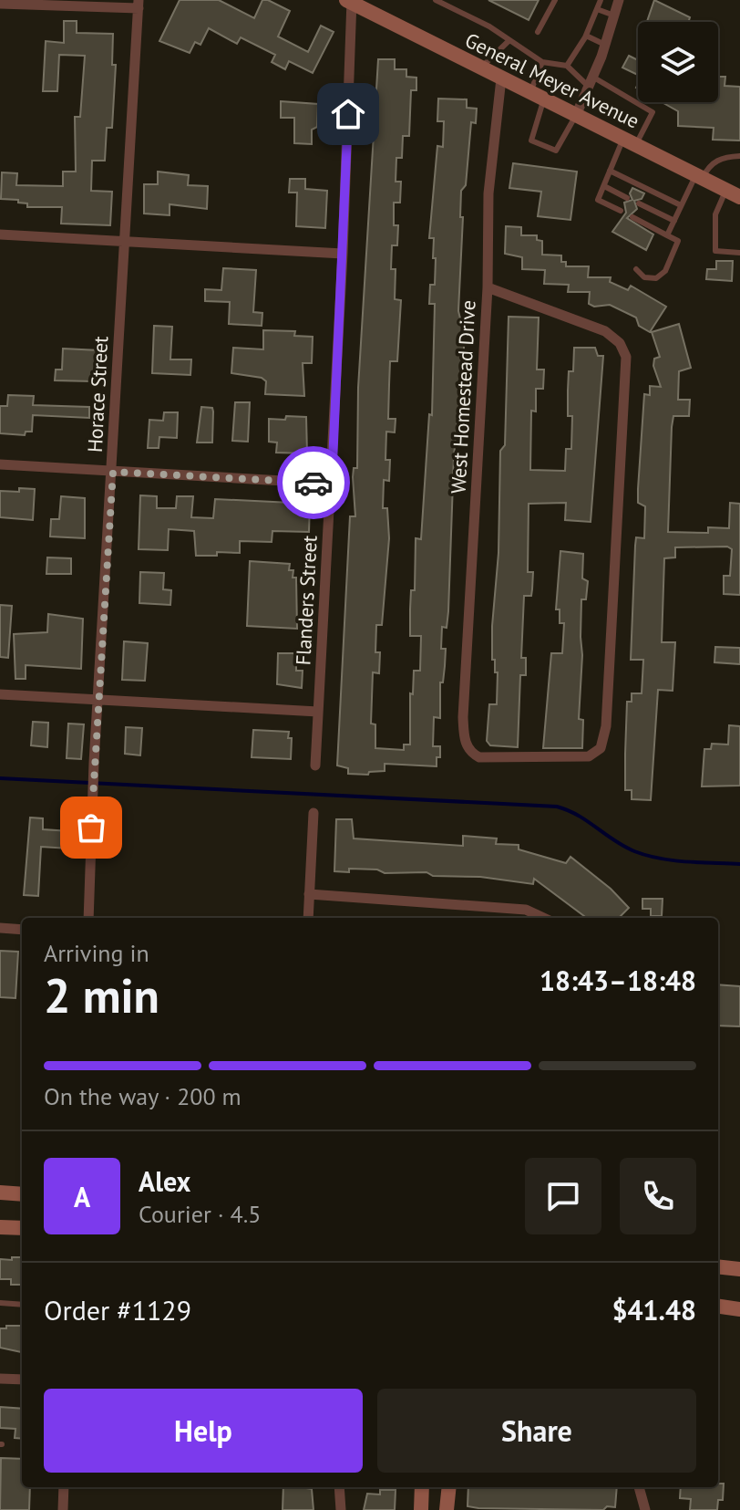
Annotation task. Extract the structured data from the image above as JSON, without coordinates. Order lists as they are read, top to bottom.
{
  "streets": {
    "main road": ["General Meyer Avenue"],
    "street": ["Horace Street", "West Homestead Drive", "Flanders Street"]
  },
  "crossings": [
    ["General Meyer Avenue", "West Homestead Drive"],
    ["General Meyer Avenue", "Flanders Street"]
  ],
  "page": {
    "heading": ["2 min", "Arriving in", "18:43–18:48"],
    "panel": [
      "Alex",
      "Courier · 4.5",
      "Order #1129",
      "$41.48"
    ],
    "bar": "On the way · 200 m",
    "round": "A",
    "buttons": ["Help", "Share"]
  }
}
